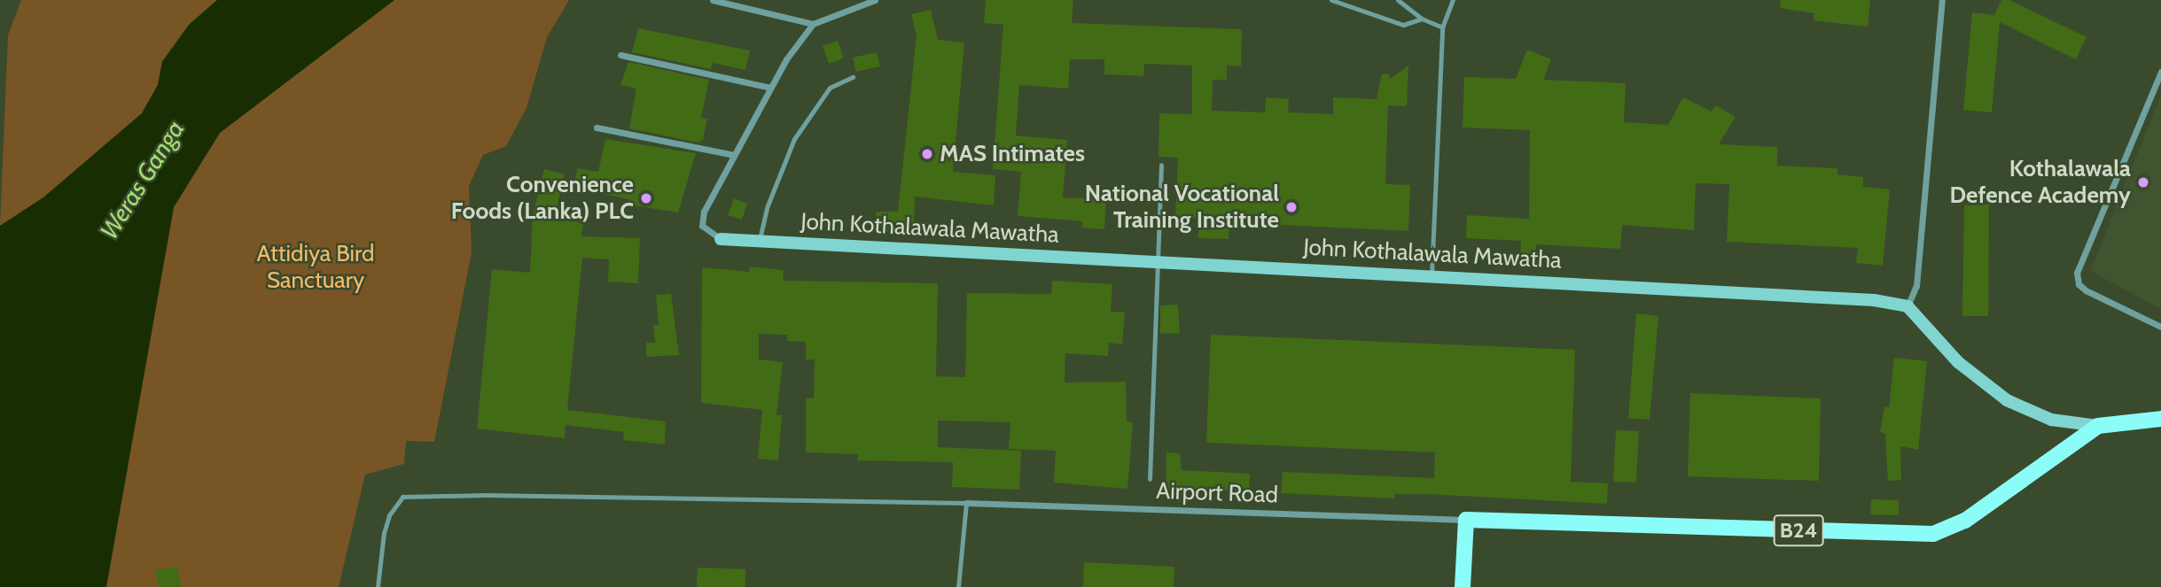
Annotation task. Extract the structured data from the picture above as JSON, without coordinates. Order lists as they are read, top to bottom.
{
  "streets": {
    "main road": ["B24"],
    "street": ["John Kothalawala Mawatha", "Airport Road"]
  },
  "crossings": [
    ["Airport Road", "B24"]
  ],
  "water": ["Weras Ganga"],
  "parks": ["Attidiya Bird Sanctuary"],
  "places": [
    "MAS Intimates",
    "Kothalawala Defence Academy",
    "Convenience Foods (Lanka) PLC",
    "National Vocational Training Institute"
  ]
}
